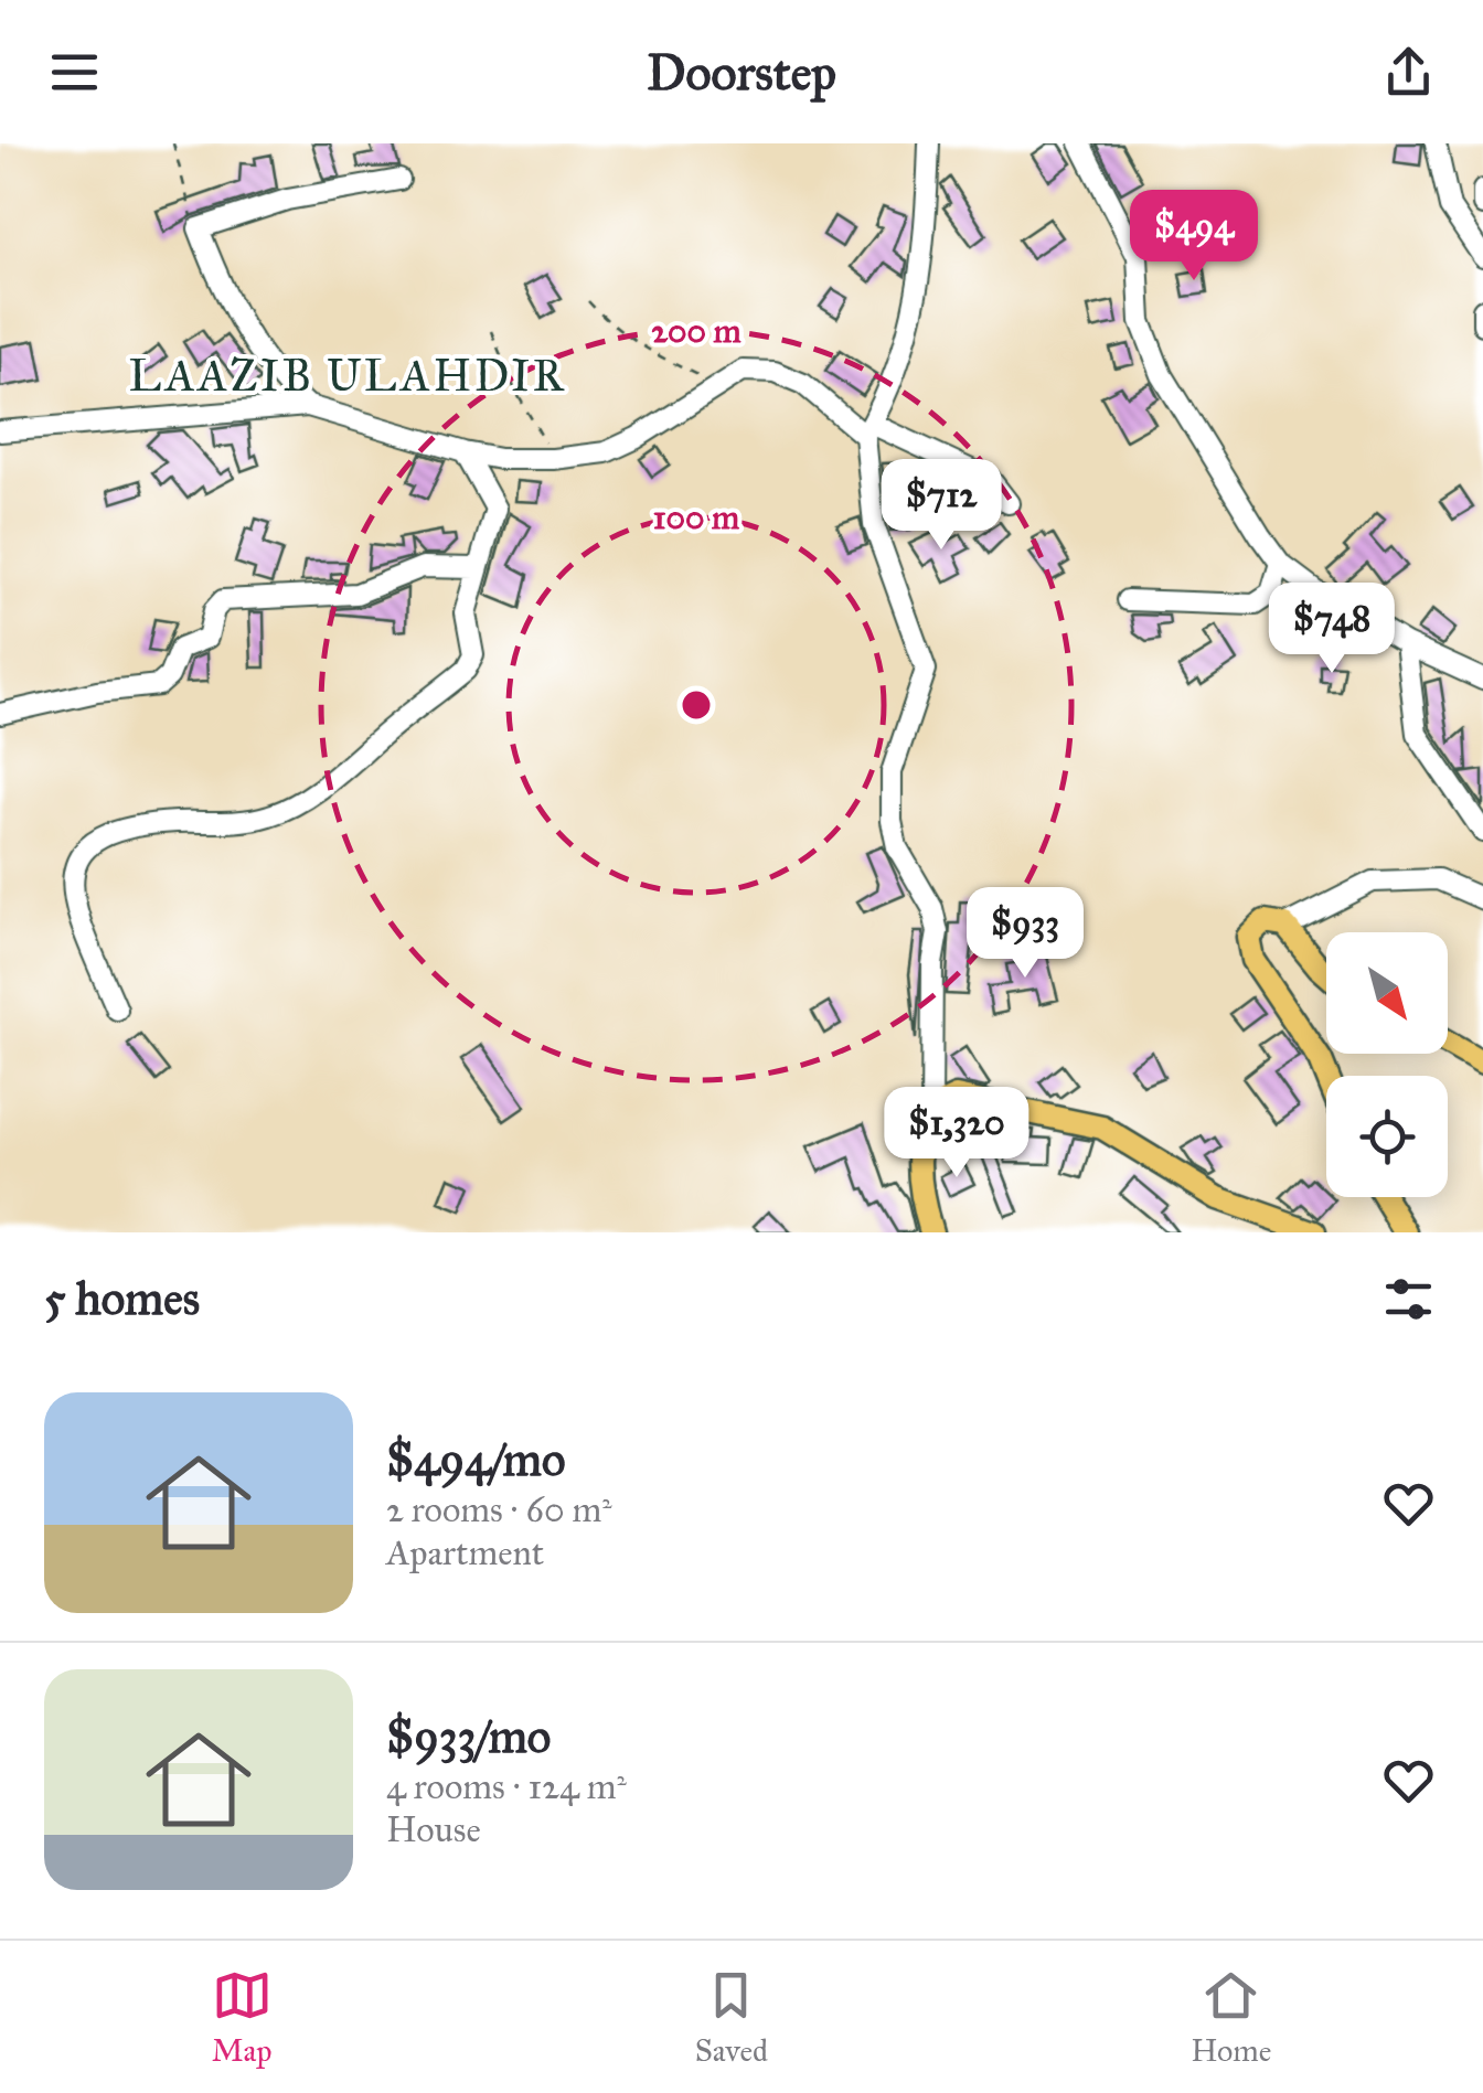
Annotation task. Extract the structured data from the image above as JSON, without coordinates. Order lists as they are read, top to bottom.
{
  "districts": ["LAAZIB ULAHDIR"],
  "north": "bottom right",
  "page": {
    "header": "Doorstep",
    "price": [
      "$494",
      "$712",
      "$748",
      "$933",
      "$1,320"
    ],
    "heading": "5 homes",
    "list": [
      {
        "name": "$494/mo",
        "note": "2 rooms · 60 m² · Apartment"
      },
      {
        "name": "$933/mo",
        "note": "4 rooms · 124 m² · House"
      }
    ],
    "tabs": ["Map", "Saved", "Home"]
  },
  "rings": ["200 m", "100 m"]
}
